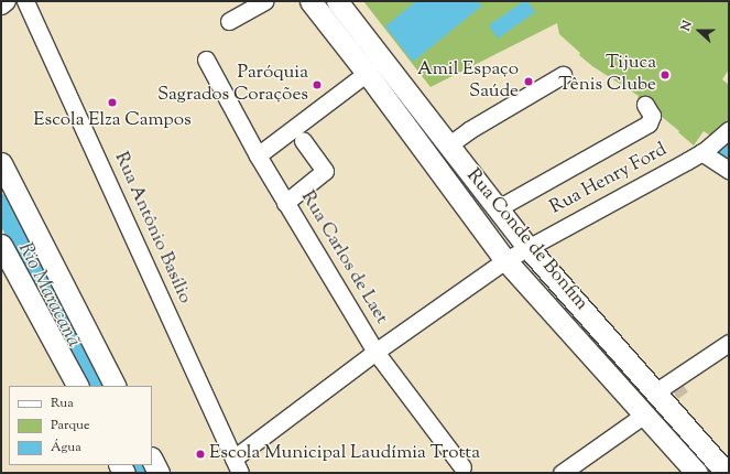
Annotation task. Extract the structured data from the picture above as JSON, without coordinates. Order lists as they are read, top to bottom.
{
  "streets": {
    "main road": ["Rua Conde de Bonfim"],
    "street": ["Rua Henry Ford", "Rua Antônio Basílio", "Rua Carlos de Laet"]
  },
  "crossings": [
    ["Rua Henry Ford", "Rua Antônio Basílio"],
    ["Rua Henry Ford", "Rua Conde de Bonfim"],
    ["Rua Henry Ford", "Rua Carlos de Laet"]
  ],
  "water": ["Rio Maracanã"],
  "places": [
    "Tijuca Tênis Clube",
    "Amil Espaço Saúde",
    "Paróquia Sagrados Corações",
    "Escola Elza Campos",
    "Escola Municipal Laudímia Trotta"
  ],
  "legend": ["Rua", "Parque", "Água"],
  "north": "left"
}
